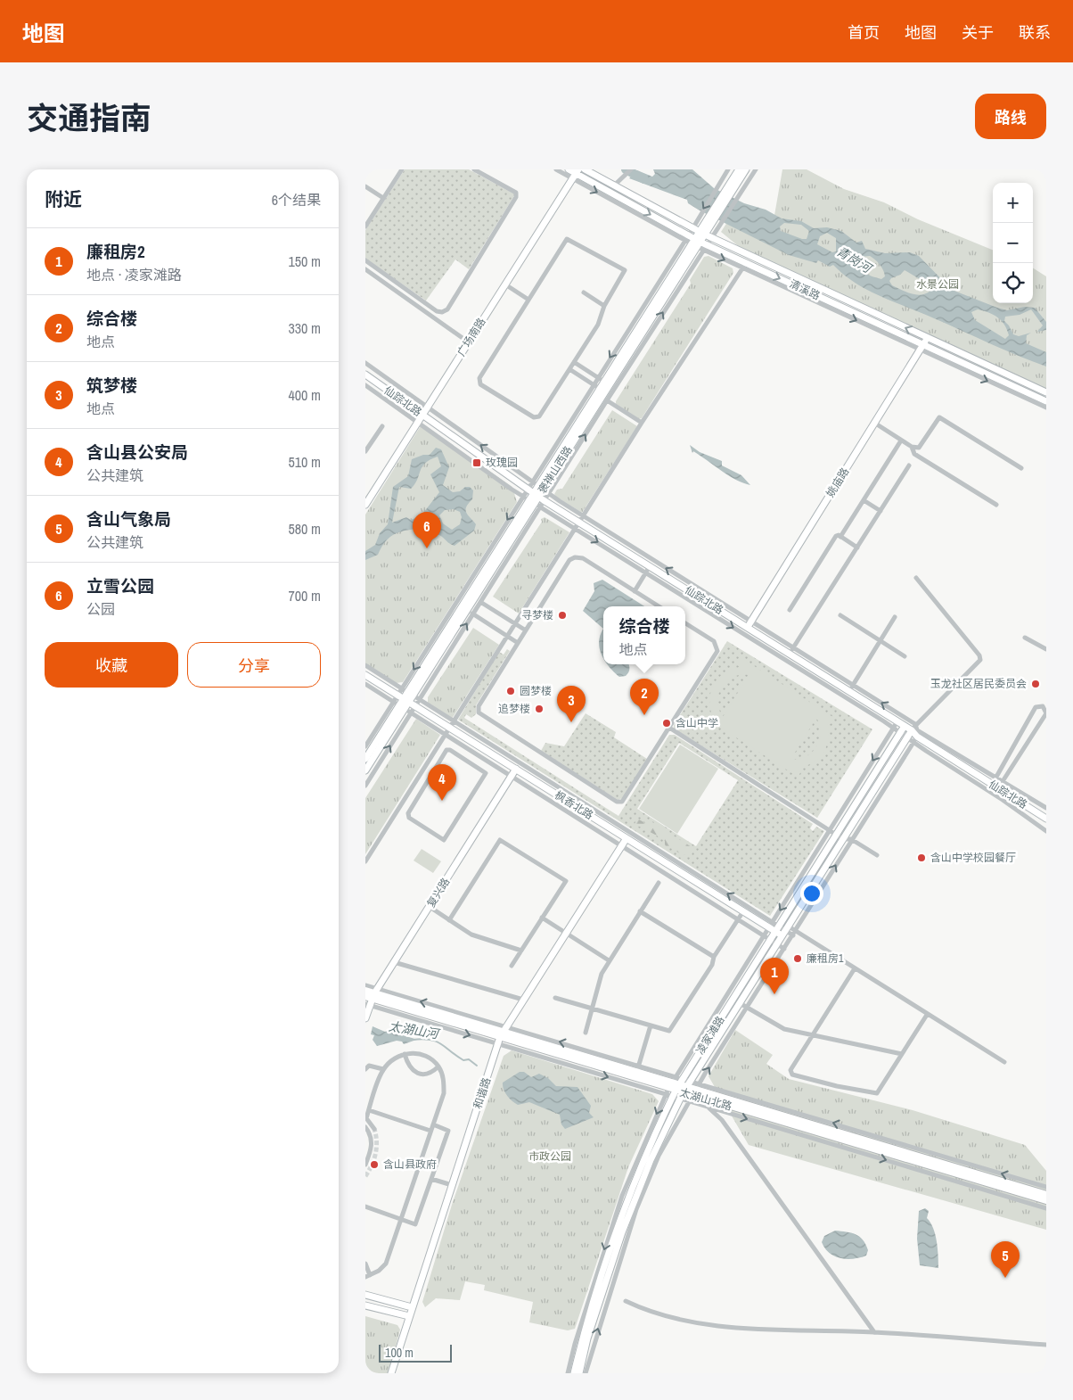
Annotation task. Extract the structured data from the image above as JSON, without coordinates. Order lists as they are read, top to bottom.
{
  "streets": {
    "main road": [
      "清溪路",
      "广场南路",
      "仙踪北路",
      "褒禅山西路",
      "姚庙路",
      "枫香北路",
      "复兴路",
      "凌家滩路",
      "和谐路",
      "太湖山北路"
    ]
  },
  "crossings": [
    ["清溪路", "广场南路"],
    ["清溪路", "褒禅山西路"],
    ["清溪路", "姚庙路"],
    ["广场南路", "仙踪北路"],
    ["仙踪北路", "褒禅山西路"],
    ["仙踪北路", "姚庙路"],
    ["仙踪北路", "凌家滩路"],
    ["褒禅山西路", "枫香北路"],
    ["枫香北路", "复兴路"],
    ["枫香北路", "凌家滩路"],
    ["枫香北路", "和谐路"],
    ["复兴路", "太湖山北路"],
    ["凌家滩路", "太湖山北路"],
    ["和谐路", "太湖山北路"]
  ],
  "water": ["青岗河", "太湖山河"],
  "parks": ["水景公园", "市政公园"],
  "places": {
    "transit": ["玫瑰园"],
    "other": [
      "寻梦楼",
      "玉龙社区居民委员会",
      "圆梦楼",
      "追梦楼",
      "含山中学",
      "含山中学校园餐厅",
      "廉租房1",
      "含山县政府"
    ]
  },
  "scale_bar": "100 m",
  "page": {
    "header": "地图",
    "nav": [
      "首页",
      "地图",
      "关于",
      "联系"
    ],
    "title": "交通指南",
    "buttons": [
      "路线",
      ["收藏", "分享"]
    ],
    "heading": ["附近", "6个结果"],
    "map_buttons": ["+", "−"],
    "list": [
      {
        "mark": "1",
        "name": "廉租房2",
        "note": "地点 · 凌家滩路",
        "value": "150 m"
      },
      {
        "mark": "2",
        "name": "综合楼",
        "note": "地点",
        "value": "330 m"
      },
      {
        "mark": "3",
        "name": "筑梦楼",
        "note": "地点",
        "value": "400 m"
      },
      {
        "mark": "4",
        "name": "含山县公安局",
        "note": "公共建筑",
        "value": "510 m"
      },
      {
        "mark": "5",
        "name": "含山气象局",
        "note": "公共建筑",
        "value": "580 m"
      },
      {
        "mark": "6",
        "name": "立雪公园",
        "note": "公园",
        "value": "700 m"
      }
    ],
    "pins": [
      "6",
      "2",
      "3",
      "4",
      "1",
      "5"
    ],
    "popup": ["综合楼", "地点"],
    "scale": "100 m"
  }
}
